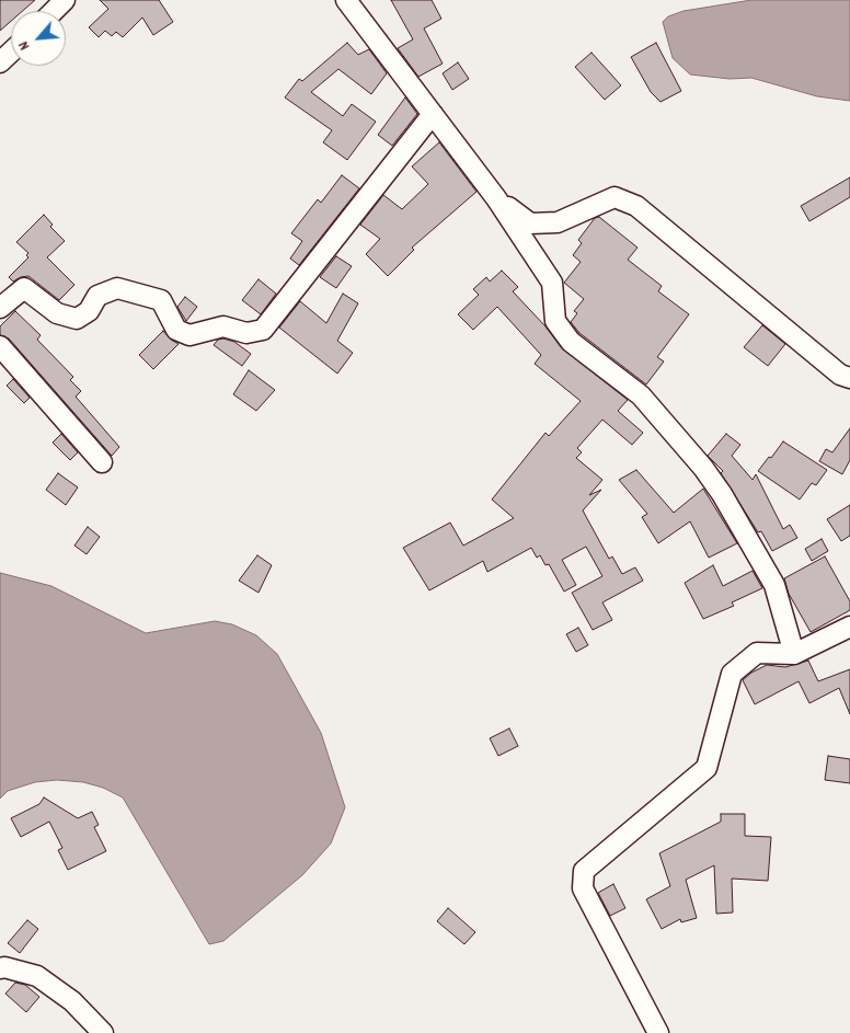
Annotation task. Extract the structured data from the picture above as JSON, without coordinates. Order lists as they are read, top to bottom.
{
  "north": "bottom left"
}
